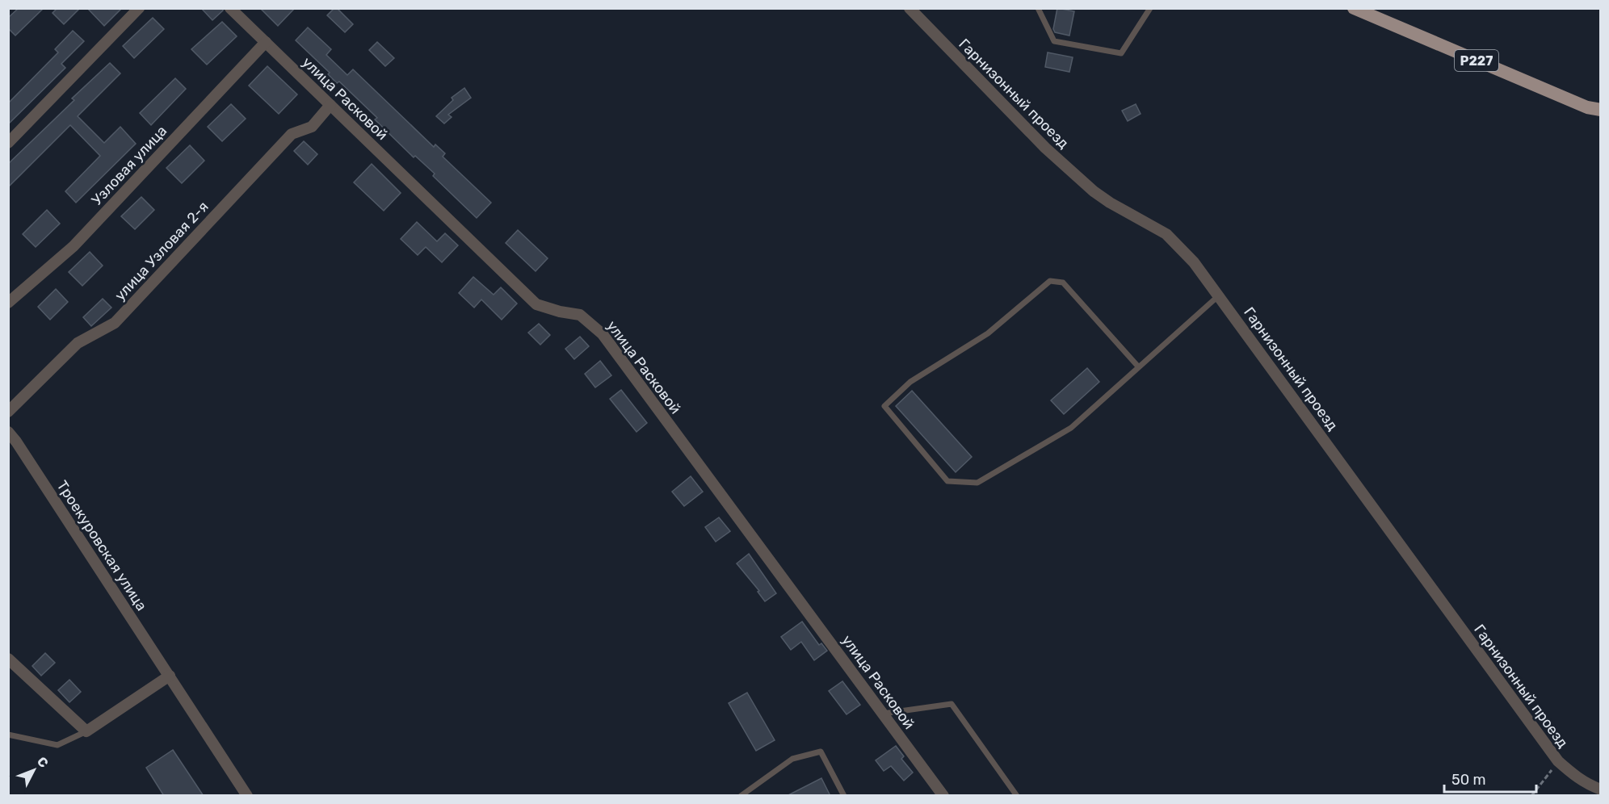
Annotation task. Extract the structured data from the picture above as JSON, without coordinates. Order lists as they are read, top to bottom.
{
  "streets": {
    "main road": ["Р227"],
    "street": [
      "Гарнизонный проезд",
      "улица Расковой",
      "Узловая улица",
      "улица Узловая 2-я",
      "Троекуровская улица"
    ]
  },
  "crossings": [
    ["улица Расковой", "Узловая улица"],
    ["улица Расковой", "улица Узловая 2-я"]
  ],
  "scale_bar": "50 m",
  "north": "top right"
}
